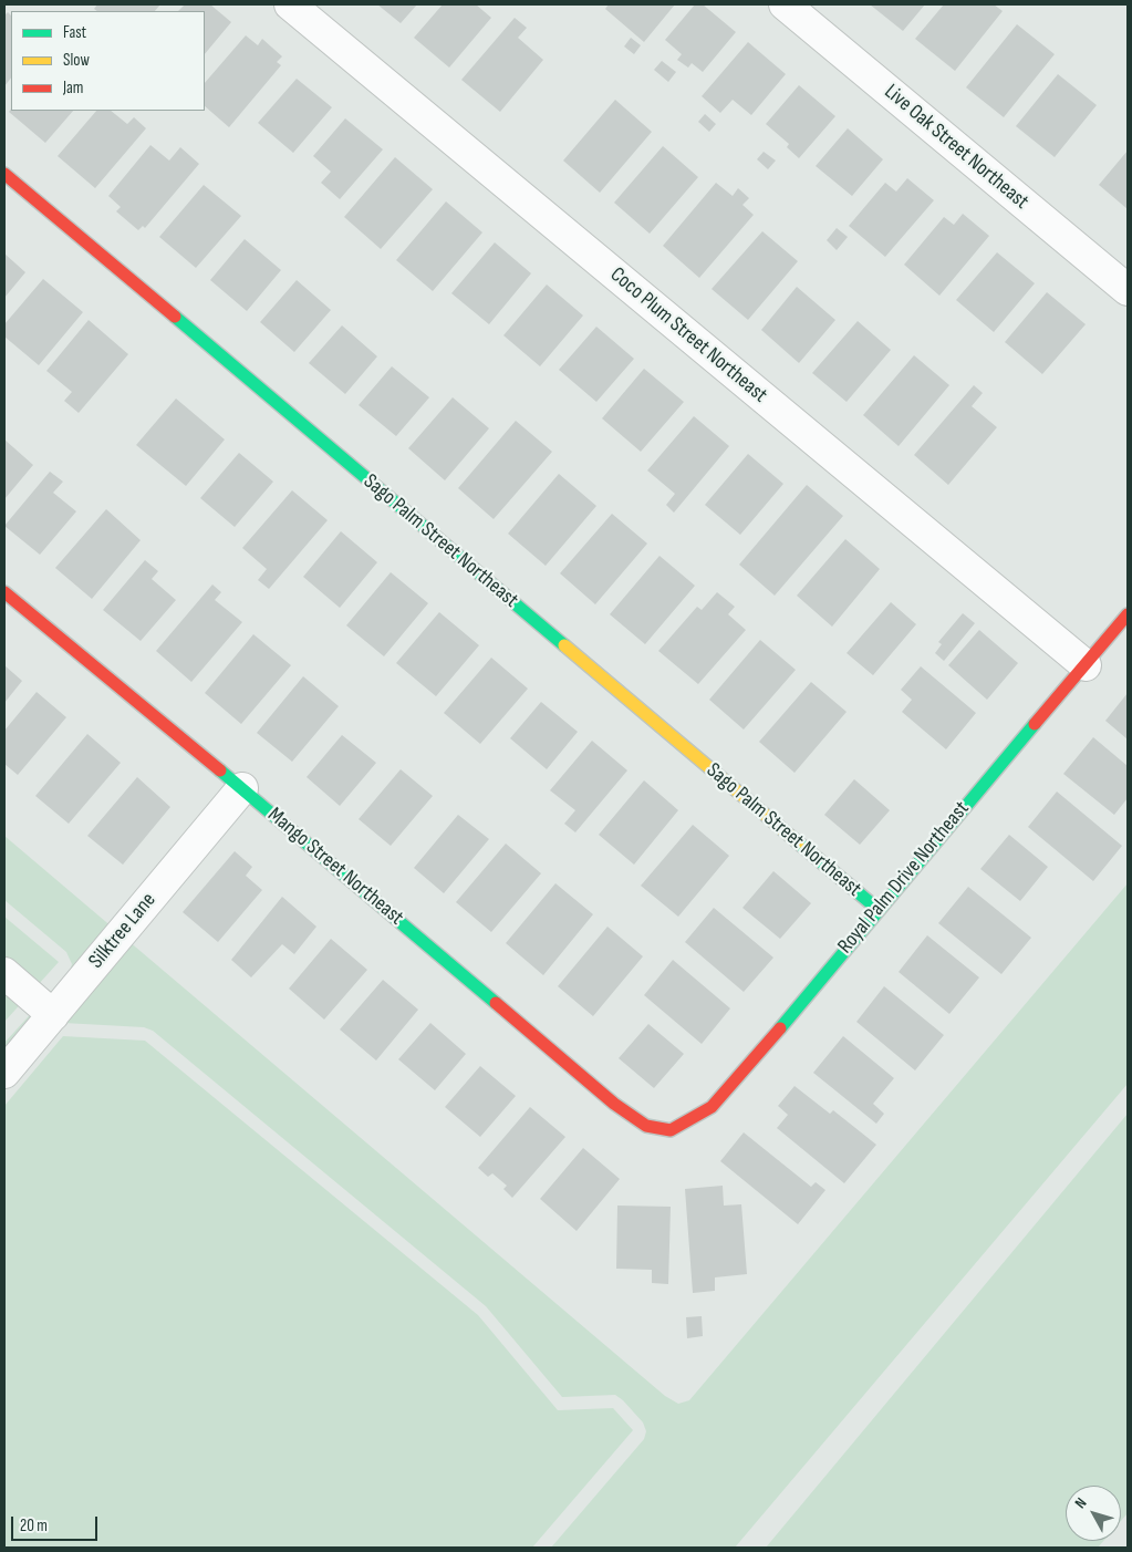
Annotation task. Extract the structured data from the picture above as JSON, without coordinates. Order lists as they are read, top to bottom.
{
  "streets": {
    "street": [
      "Live Oak Street Northeast",
      "Coco Plum Street Northeast",
      "Sago Palm Street Northeast",
      "Mango Street Northeast",
      "Royal Palm Drive Northeast",
      "Silktree Lane"
    ]
  },
  "crossings": [
    ["Coco Plum Street Northeast", "Royal Palm Drive Northeast"],
    ["Sago Palm Street Northeast", "Royal Palm Drive Northeast"],
    ["Mango Street Northeast", "Royal Palm Drive Northeast"],
    ["Mango Street Northeast", "Silktree Lane"]
  ],
  "legend": ["Fast", "Slow", "Jam"],
  "scale_bar": "20 m",
  "north": "top left"
}
